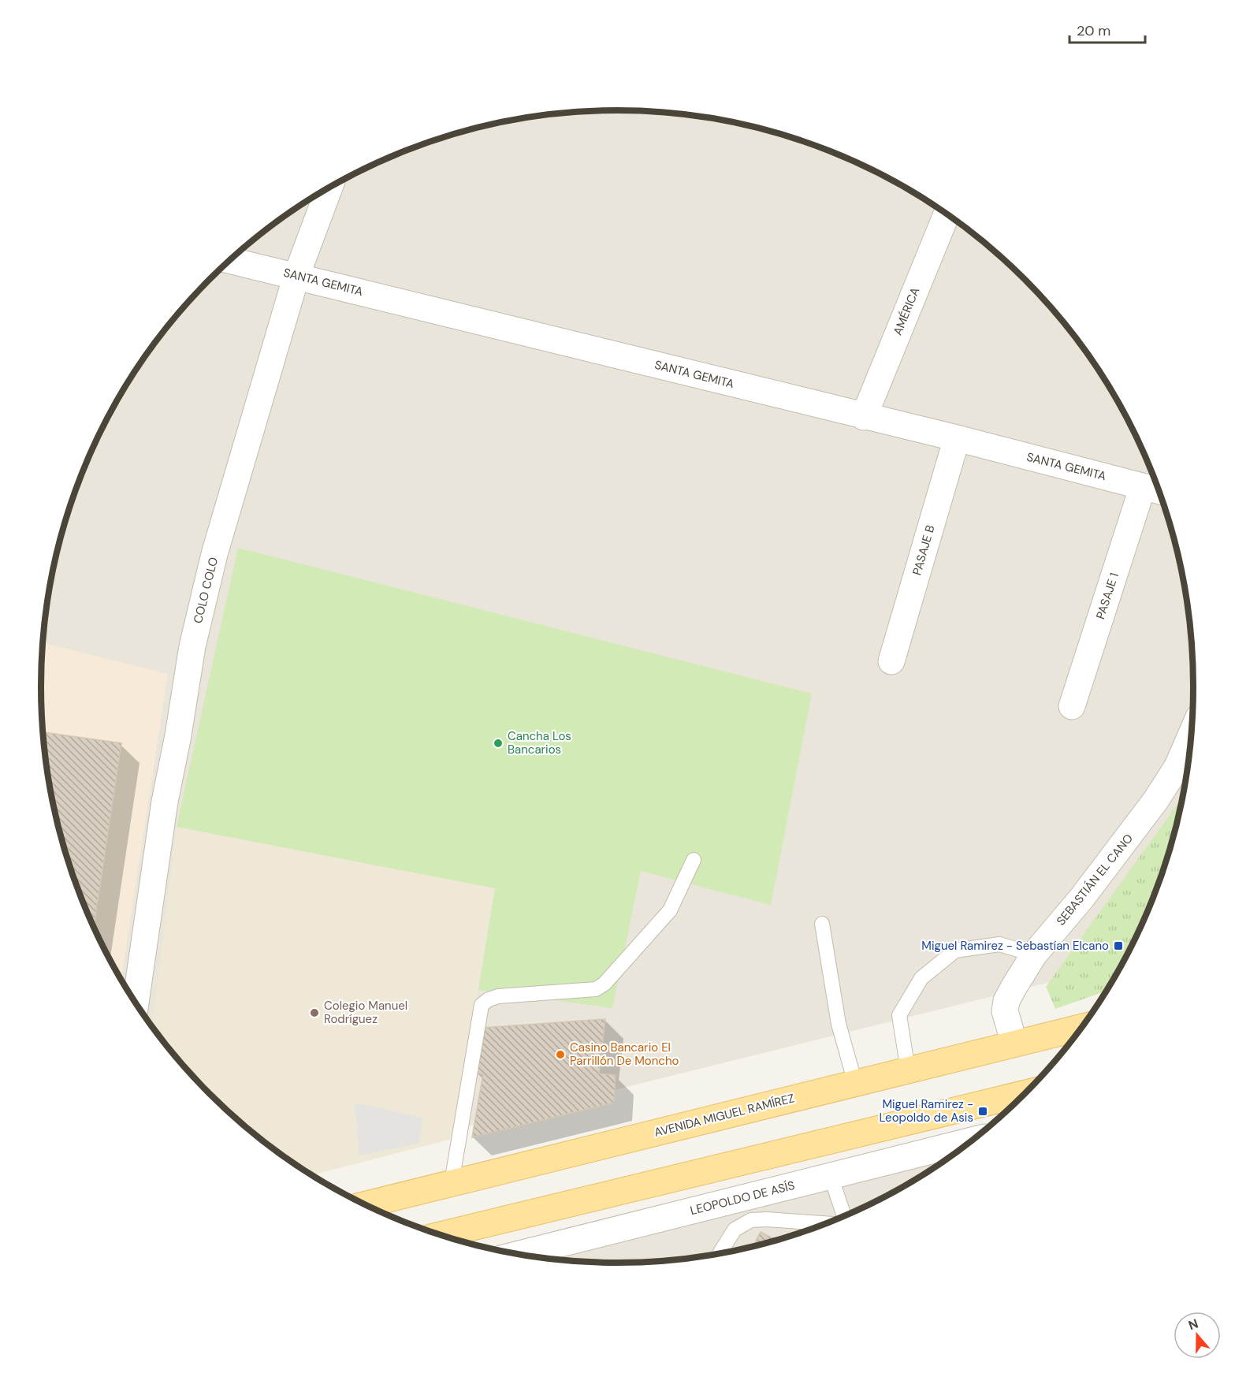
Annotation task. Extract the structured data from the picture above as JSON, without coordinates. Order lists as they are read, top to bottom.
{
  "streets": {
    "main road": ["AVENIDA MIGUEL RAMÍREZ"],
    "street": [
      "SANTA GEMITA",
      "AMÉRICA",
      "PASAJE B",
      "COLO COLO",
      "PASAJE 1",
      "SEBASTIÁN EL CANO",
      "LEOPOLDO DE ASÍS"
    ]
  },
  "crossings": [
    ["SANTA GEMITA", "AMÉRICA"],
    ["SANTA GEMITA", "PASAJE B"],
    ["SANTA GEMITA", "COLO COLO"],
    ["SANTA GEMITA", "PASAJE 1"],
    ["SEBASTIÁN EL CANO", "AVENIDA MIGUEL RAMÍREZ"]
  ],
  "places": {
    "other": ["Cancha Los Bancarios", "Colegio Manuel Rodríguez", "Casino Bancario El Parrillón De Moncho"],
    "transit": ["Miguel Ramirez - Sebastían Elcano", "Miguel Ramirez - Leopoldo de Asis"]
  },
  "scale_bar": "20 m",
  "north": "top"
}
